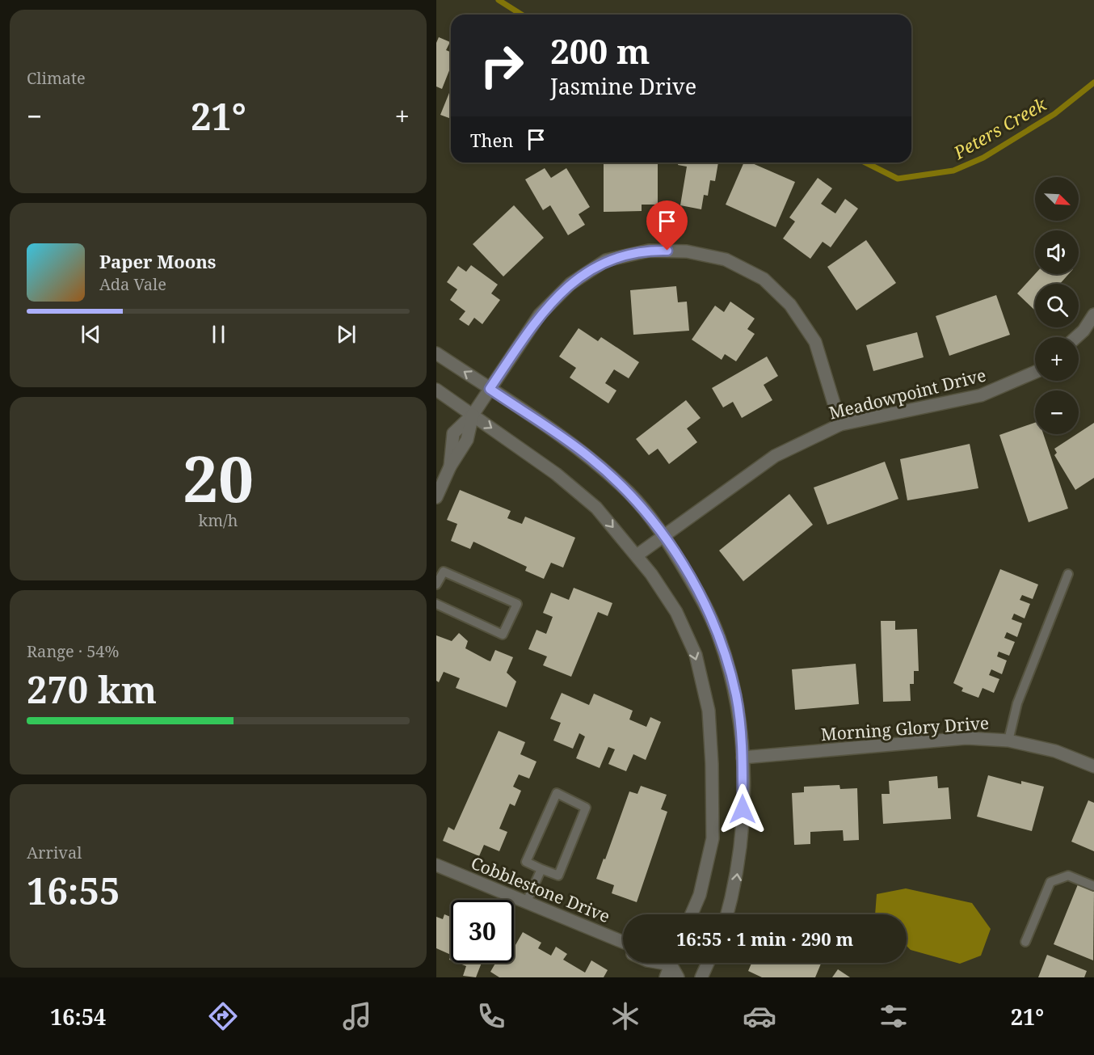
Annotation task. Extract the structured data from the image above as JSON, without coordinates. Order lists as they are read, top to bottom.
{
  "streets": {
    "street": ["Meadowpoint Drive", "Morning Glory Drive", "Cobblestone Drive"]
  },
  "water": ["Peters Creek"],
  "north": "bottom right",
  "page": {
    "tile": [
      "Climate",
      ["20", "km/h"],
      ["Range · 54%", "270 km"],
      ["Arrival", "16:55"]
    ],
    "turn": ["200 m", "Jasmine Drive"],
    "heat": ["−", "21°", "+"],
    "then": "Then",
    "map_buttons": ["+", "−"],
    "song": ["Paper Moons", "Ada Vale"],
    "limit": "30",
    "trip": "16:55 · 1 min · 290 m",
    "tabs": ["16:54", "21°"]
  }
}
